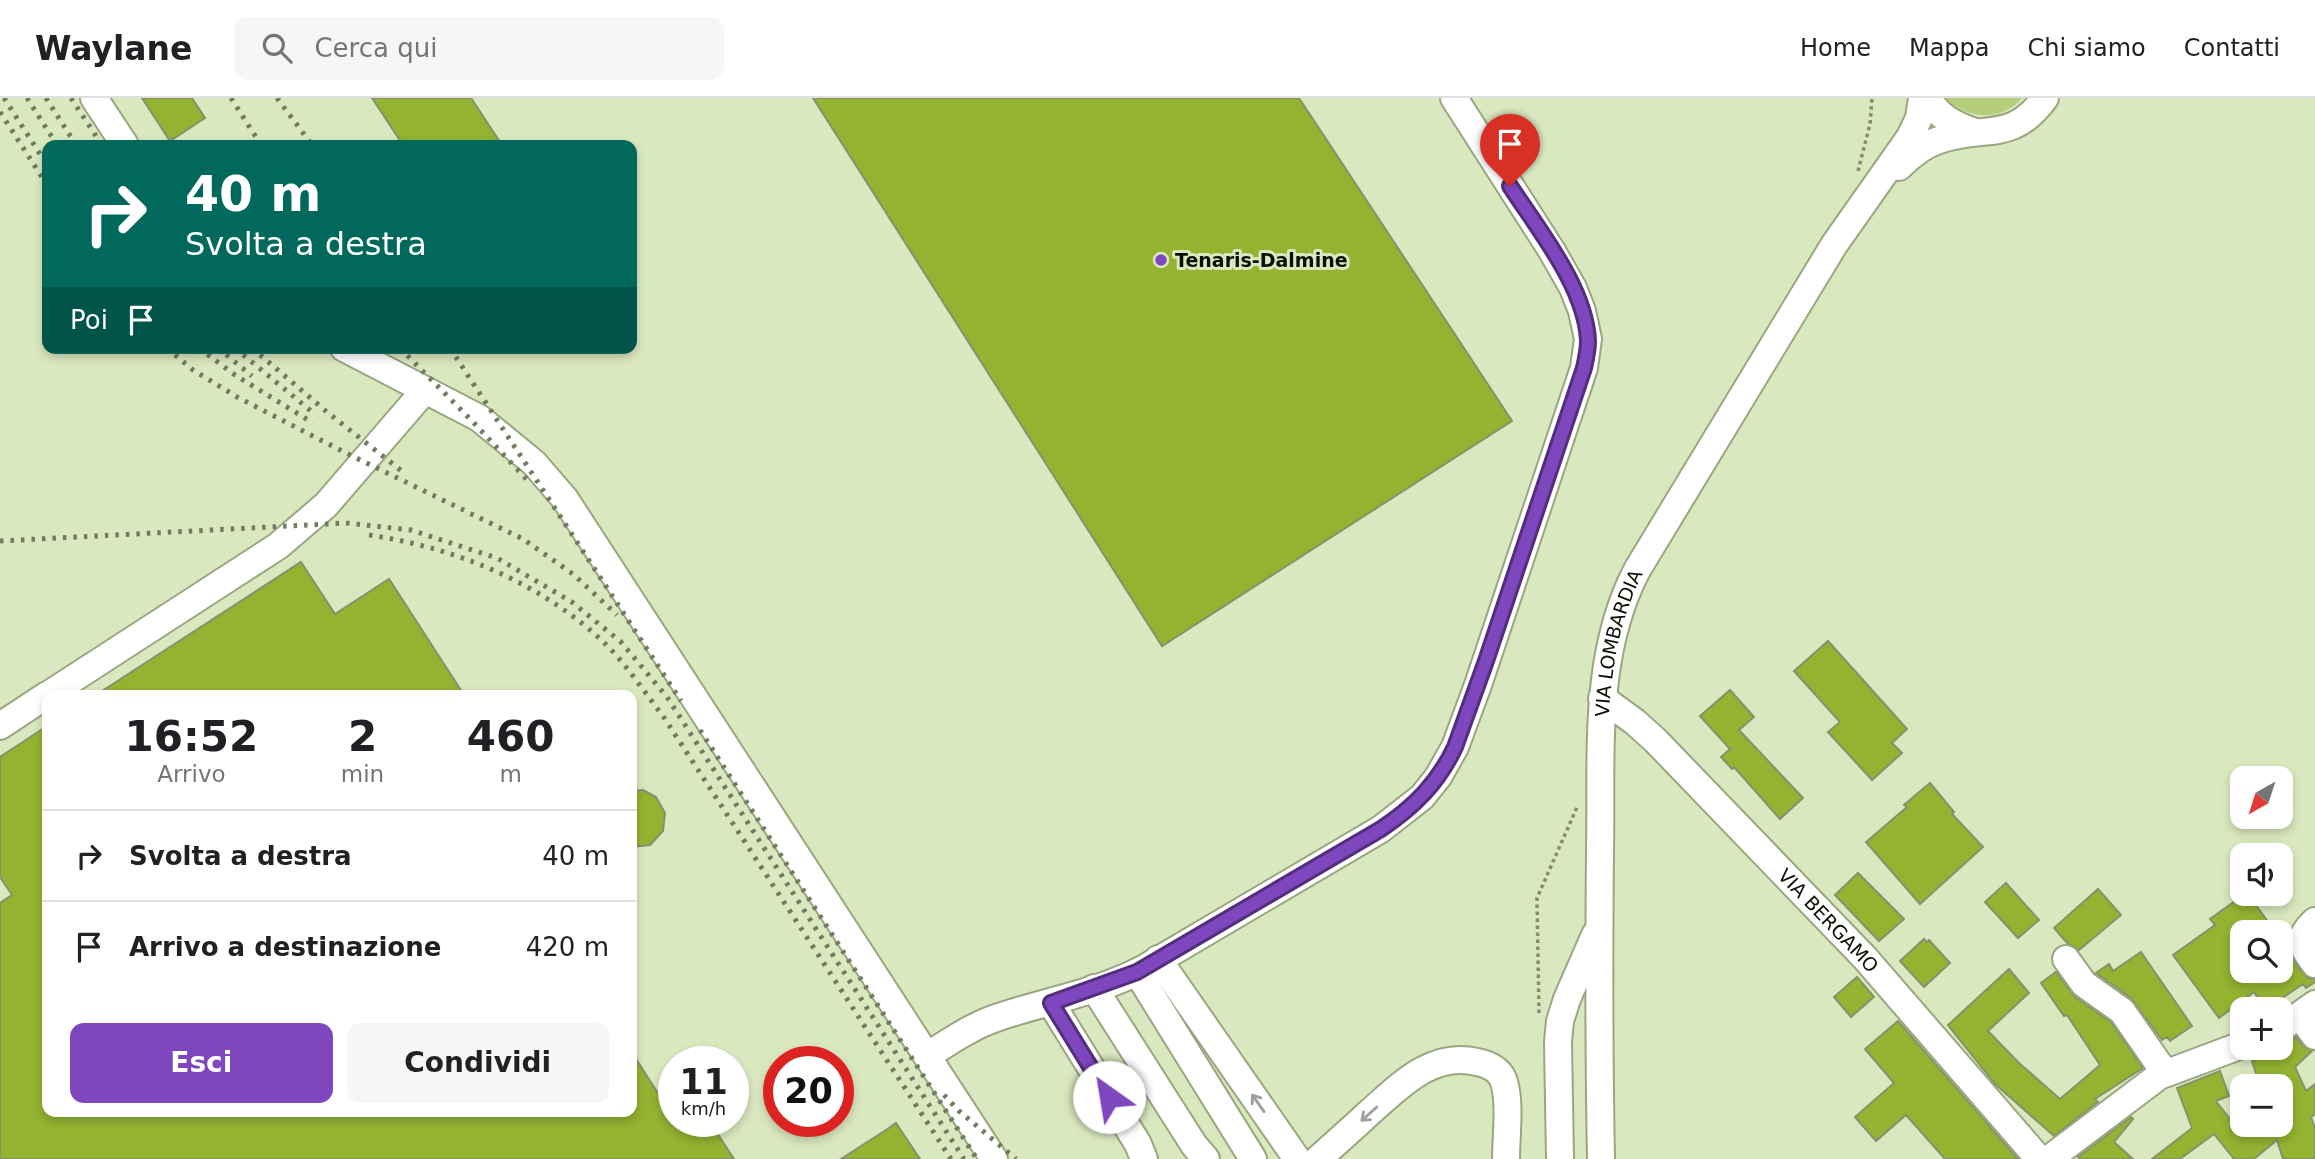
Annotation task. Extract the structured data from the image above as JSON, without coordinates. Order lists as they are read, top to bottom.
{
  "streets": {
    "street": ["VIA LOMBARDIA", "VIA BERGAMO"]
  },
  "crossings": [
    ["VIA LOMBARDIA", "VIA BERGAMO"]
  ],
  "places": ["Tenaris-Dalmine"],
  "north": "bottom left",
  "page": {
    "header": "Waylane",
    "search": "Cerca qui",
    "nav": [
      "Home",
      "Mappa",
      "Chi siamo",
      "Contatti"
    ],
    "turn": ["40 m", "Svolta a destra"],
    "then": "Poi",
    "eta": [
      "16:52",
      "Arrivo",
      "2",
      "min",
      "460",
      "m"
    ],
    "map_buttons": ["+", "−"],
    "list": [
      {
        "name": "Svolta a destra",
        "value": "40 m"
      },
      {
        "name": "Arrivo a destinazione",
        "value": "420 m"
      }
    ],
    "buttons": ["Esci", "Condividi"],
    "speed": "11 km/h",
    "limit": "20"
  }
}
